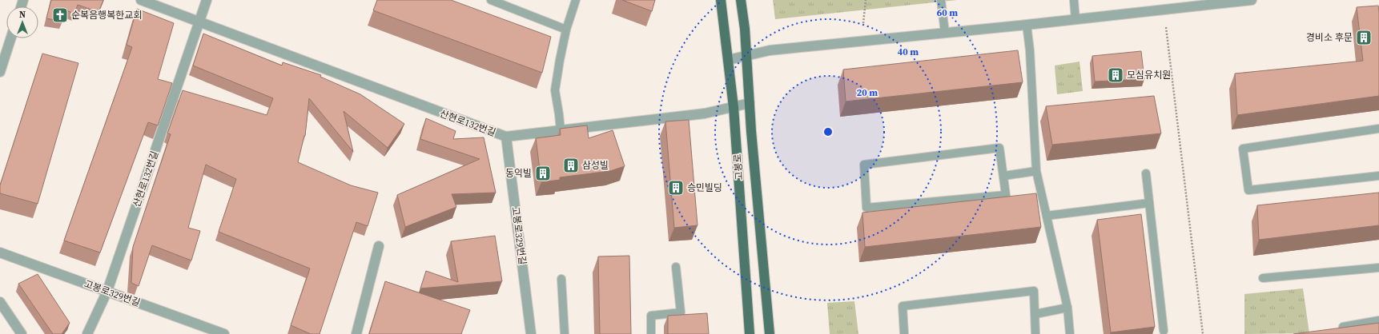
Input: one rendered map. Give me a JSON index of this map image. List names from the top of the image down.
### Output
{
  "streets": {
    "main road": ["고봉로"],
    "street": ["산현로132번길", "고봉로329번길"]
  },
  "crossings": [
    ["산현로132번길", "고봉로"],
    ["산현로132번길", "고봉로329번길"]
  ],
  "places": {
    "church": ["순복음행복한교회"],
    "building": [
      "경비소 후문",
      "모심유치원",
      "삼성빌",
      "동익빌",
      "승민빌딩"
    ]
  },
  "north": "top",
  "rings": ["60 m", "40 m", "20 m"]
}
